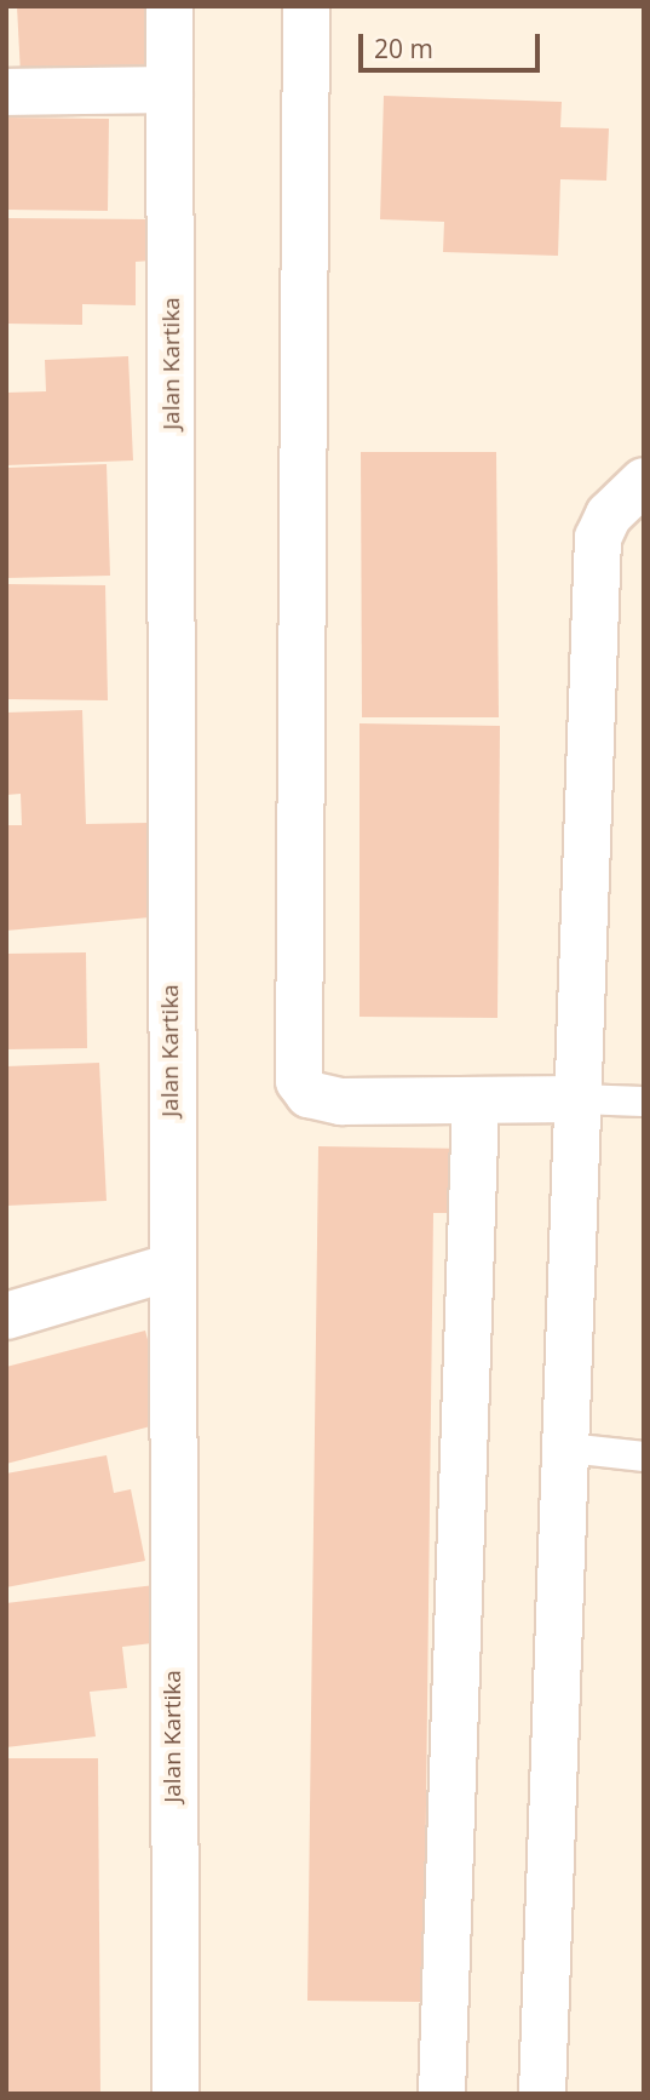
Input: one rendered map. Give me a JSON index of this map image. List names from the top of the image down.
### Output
{
  "streets": {
    "street": ["Jalan Kartika"]
  },
  "scale_bar": "20 m"
}
